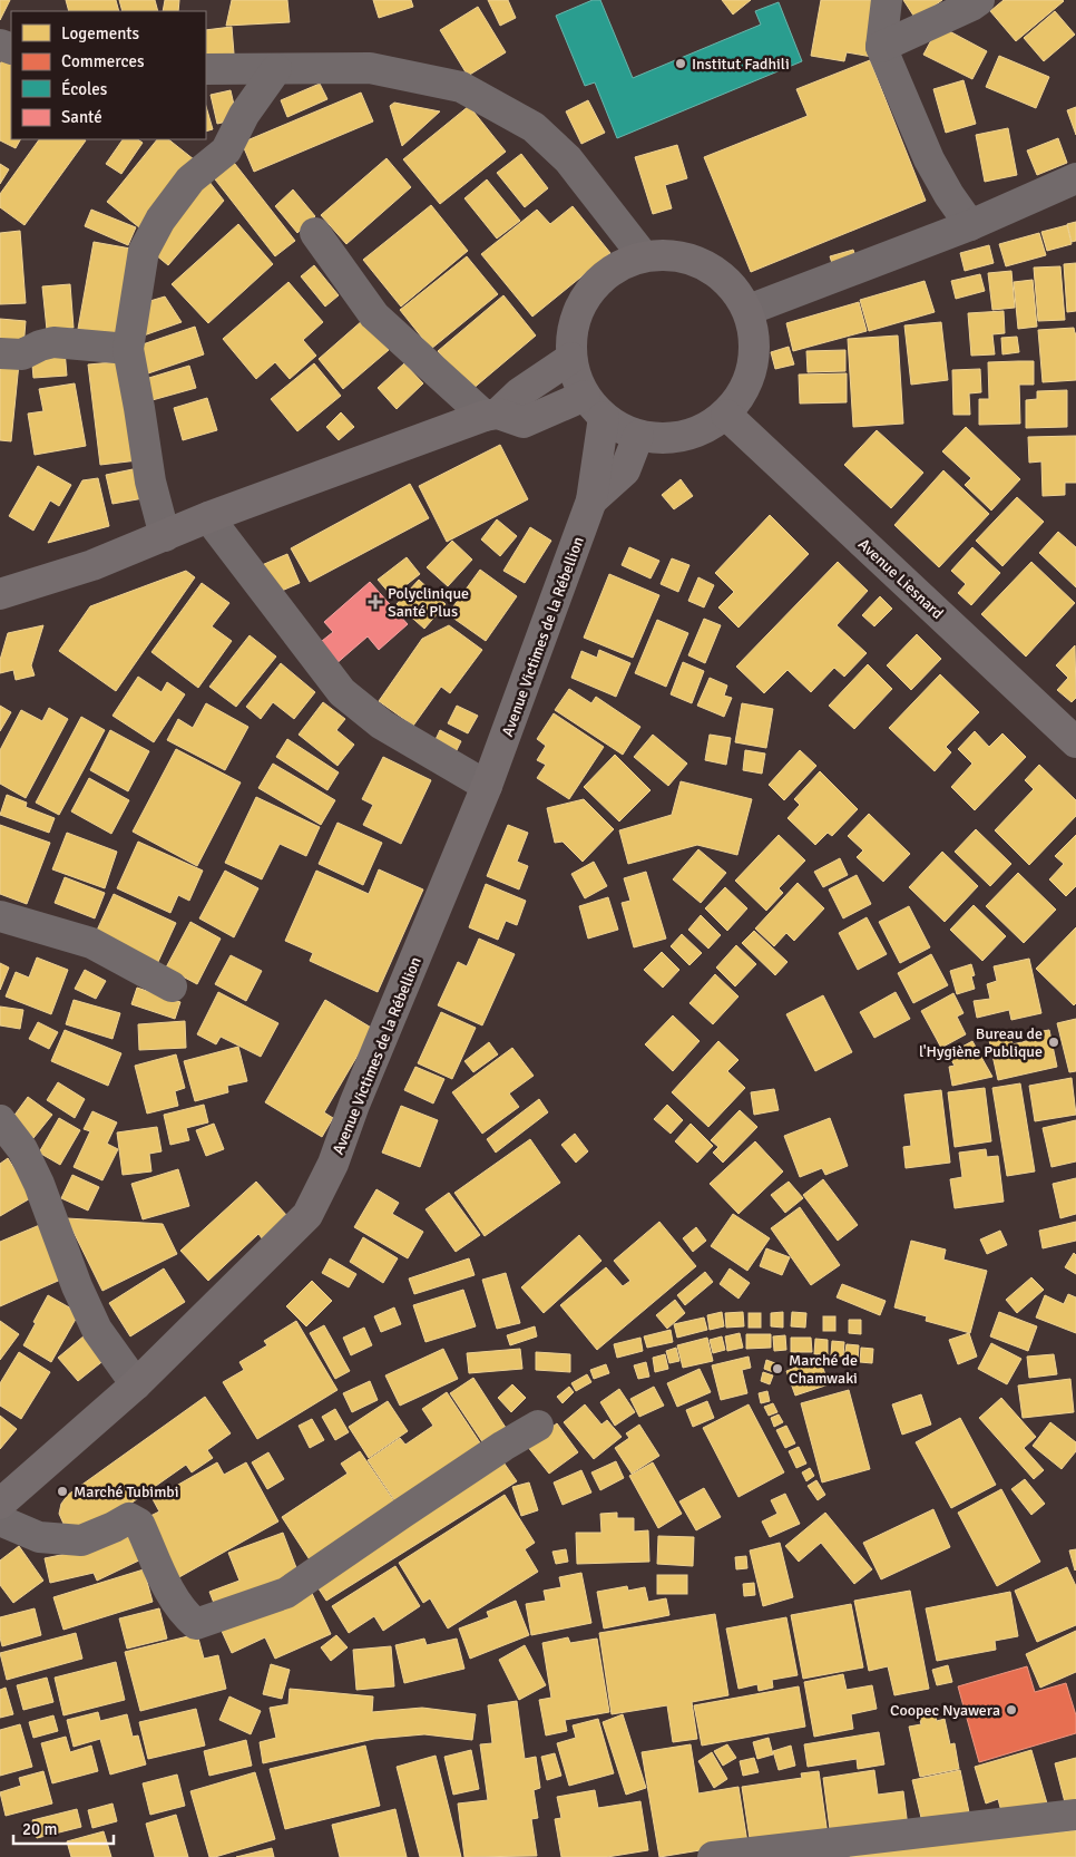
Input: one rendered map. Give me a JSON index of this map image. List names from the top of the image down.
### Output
{
  "streets": {
    "street": ["Avenue Liesnard", "Avenue Victimes de la Rébellion"]
  },
  "crossings": [
    ["Avenue Liesnard", "Avenue Victimes de la Rébellion"]
  ],
  "places": {
    "other": [
      "Institut Fadhili",
      "Bureau de l'Hygiène Publique",
      "Marché de Chamwaki",
      "Marché Tubimbi",
      "Coopec Nyawera"
    ],
    "health": ["Polyclinique Santé Plus"]
  },
  "legend": [
    "Logements",
    "Commerces",
    "Écoles",
    "Santé"
  ],
  "scale_bar": "20 m"
}
